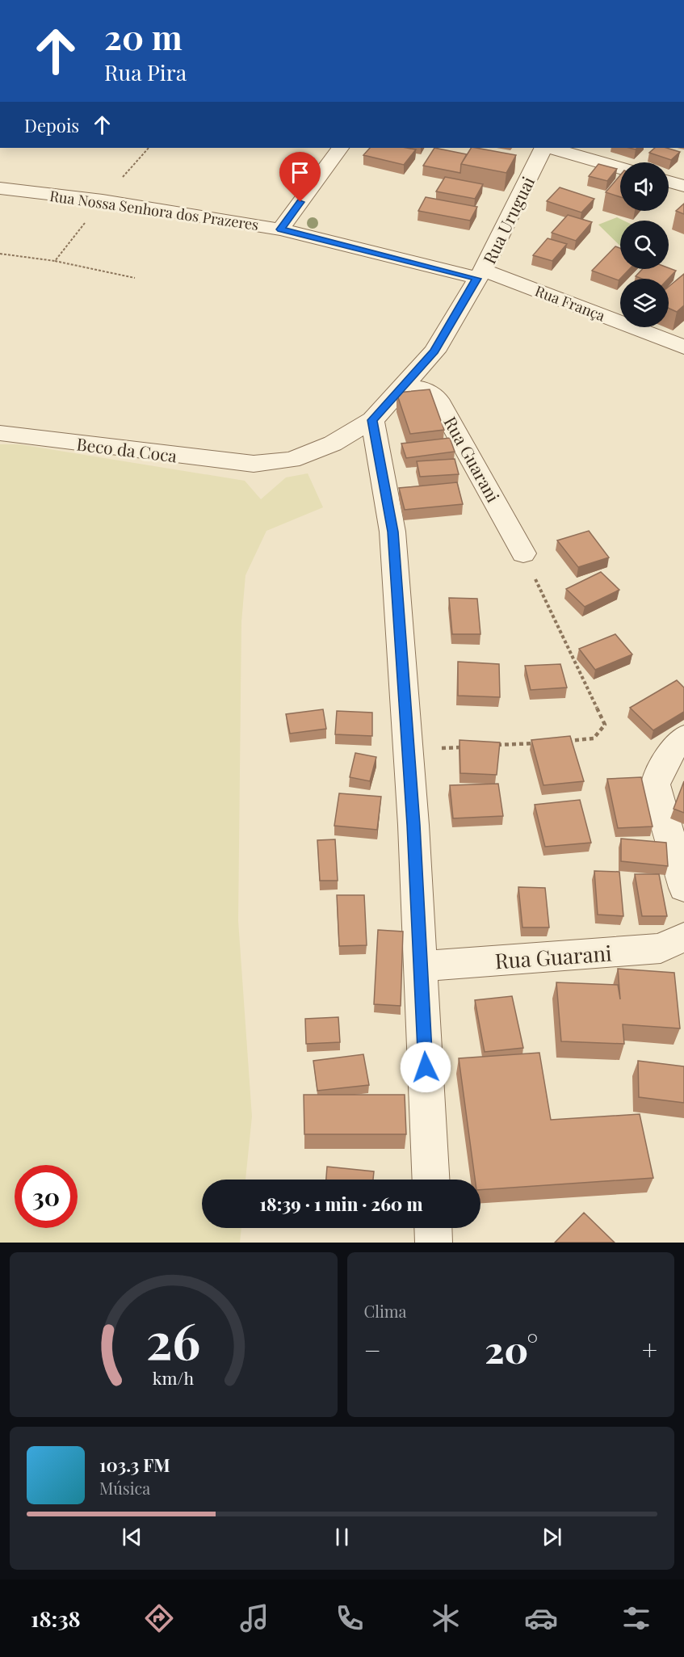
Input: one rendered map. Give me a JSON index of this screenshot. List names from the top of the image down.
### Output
{
  "streets": {
    "street": [
      "Rua Nossa Senhora dos Prazeres",
      "Rua Uruguai",
      "Rua França",
      "Beco da Coca",
      "Rua Guarani"
    ]
  },
  "crossings": [
    ["Rua Nossa Senhora dos Prazeres", "Rua Uruguai"],
    ["Rua Nossa Senhora dos Prazeres", "Rua França"],
    ["Rua Uruguai", "Rua França"],
    ["Rua Uruguai", "Beco da Coca"],
    ["Rua Uruguai", "Rua Guarani"]
  ],
  "page": {
    "turn": ["20 m", "Rua Pira"],
    "then": "Depois",
    "limit": "30",
    "trip": "18:39 · 1 min · 260 m",
    "tile": "Clima",
    "heat": ["−", "20°", "+"],
    "song": ["103.3 FM", "Música"],
    "tabs": "18:38",
    "gauge": ["26", "km/h"]
  }
}
